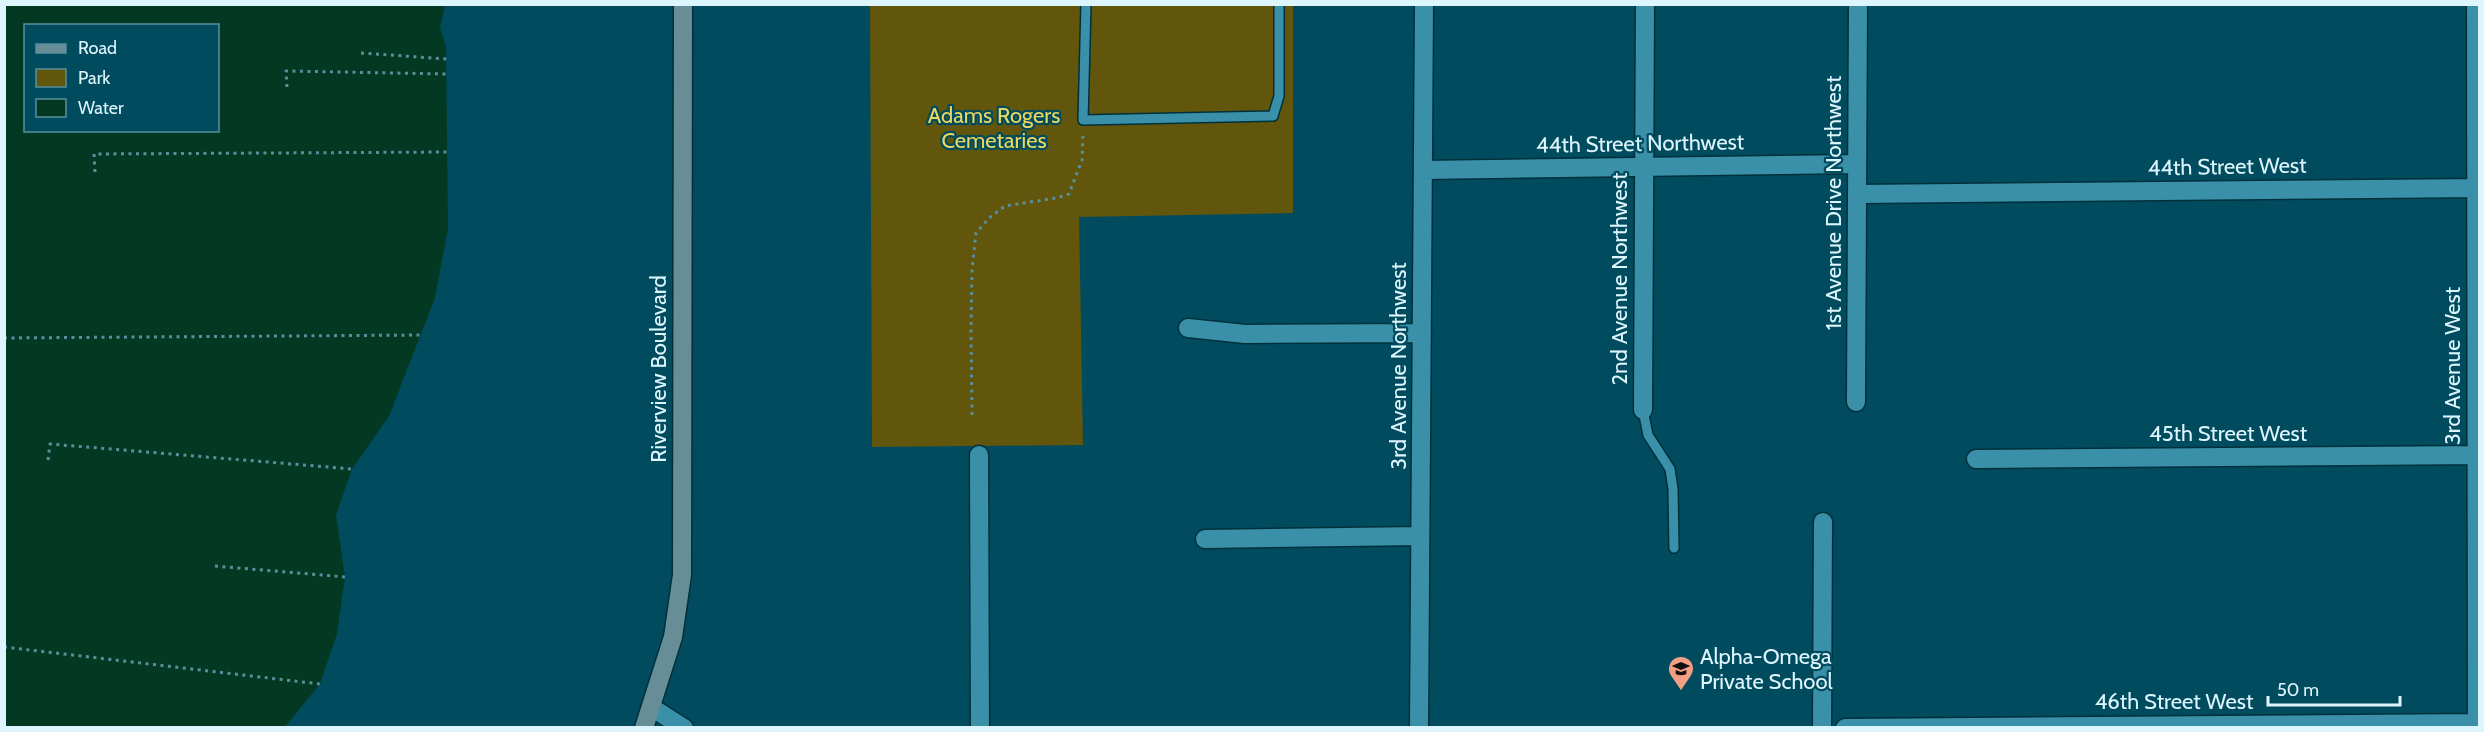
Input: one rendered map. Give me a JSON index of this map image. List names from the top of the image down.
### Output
{
  "streets": {
    "street": [
      "44th Street Northwest",
      "44th Street West",
      "1st Avenue Drive Northwest",
      "2nd Avenue Northwest",
      "3rd Avenue Northwest",
      "3rd Avenue West",
      "Riverview Boulevard",
      "45th Street West",
      "46th Street West"
    ]
  },
  "crossings": [
    ["44th Street Northwest", "1st Avenue Drive Northwest"],
    ["44th Street Northwest", "2nd Avenue Northwest"],
    ["44th Street Northwest", "3rd Avenue Northwest"],
    ["44th Street West", "1st Avenue Drive Northwest"],
    ["44th Street West", "3rd Avenue West"],
    ["3rd Avenue West", "45th Street West"],
    ["3rd Avenue West", "46th Street West"]
  ],
  "parks": ["Adams Rogers Cemetaries"],
  "places": {
    "school or university": ["Alpha-Omega Private School"]
  },
  "legend": ["Road", "Park", "Water"],
  "scale_bar": "50 m"
}
